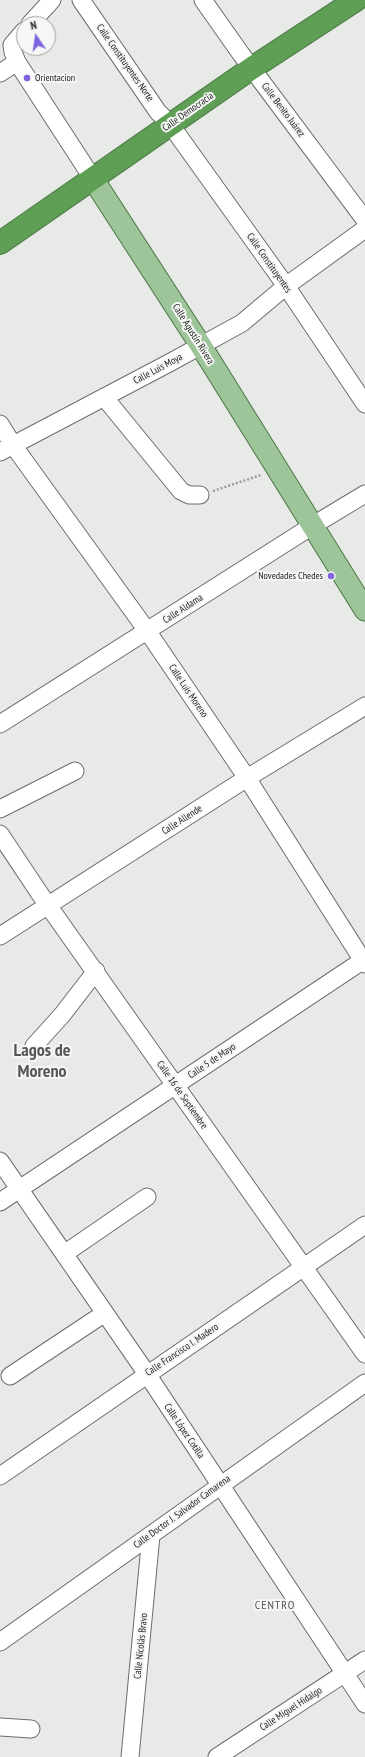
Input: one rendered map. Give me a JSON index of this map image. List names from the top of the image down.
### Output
{
  "streets": {
    "highway": ["Calle Democracia"],
    "main road": ["Calle Agustín Rivera"],
    "street": [
      "Calle Constituyentes Norte",
      "Calle Benito Juárez",
      "Calle Constituyentes",
      "Calle Luis Moya",
      "Calle Aldama",
      "Calle Luis Moreno",
      "Calle Allende",
      "Calle 5 de Mayo",
      "Calle 16 de Septiembre",
      "Calle Francisco I. Madero",
      "Calle López Cotilla",
      "Calle Doctor J. Salvador Camarena",
      "Calle Nicolás Bravo",
      "Calle Miguel Hidalgo"
    ]
  },
  "crossings": [
    ["Calle Constituyentes Norte", "Calle Democracia"],
    ["Calle Constituyentes Norte", "Calle Constituyentes"],
    ["Calle Benito Juárez", "Calle Democracia"],
    ["Calle Democracia", "Calle Constituyentes"],
    ["Calle Democracia", "Calle Agustín Rivera"],
    ["Calle Constituyentes", "Calle Luis Moya"],
    ["Calle Agustín Rivera", "Calle Luis Moya"],
    ["Calle Agustín Rivera", "Calle Aldama"],
    ["Calle Luis Moya", "Calle Luis Moreno"],
    ["Calle Aldama", "Calle Luis Moreno"],
    ["Calle Luis Moreno", "Calle Allende"],
    ["Calle Luis Moreno", "Calle 5 de Mayo"],
    ["Calle Allende", "Calle 16 de Septiembre"],
    ["Calle 5 de Mayo", "Calle 16 de Septiembre"],
    ["Calle 5 de Mayo", "Calle López Cotilla"],
    ["Calle 16 de Septiembre", "Calle Francisco I. Madero"],
    ["Calle Francisco I. Madero", "Calle López Cotilla"],
    ["Calle López Cotilla", "Calle Doctor J. Salvador Camarena"],
    ["Calle López Cotilla", "Calle Miguel Hidalgo"],
    ["Calle Doctor J. Salvador Camarena", "Calle Nicolás Bravo"]
  ],
  "districts": ["Lagos de Moreno", "CENTRO"],
  "places": ["Orientacion", "Novedades Chedes"],
  "north": "top"
}
